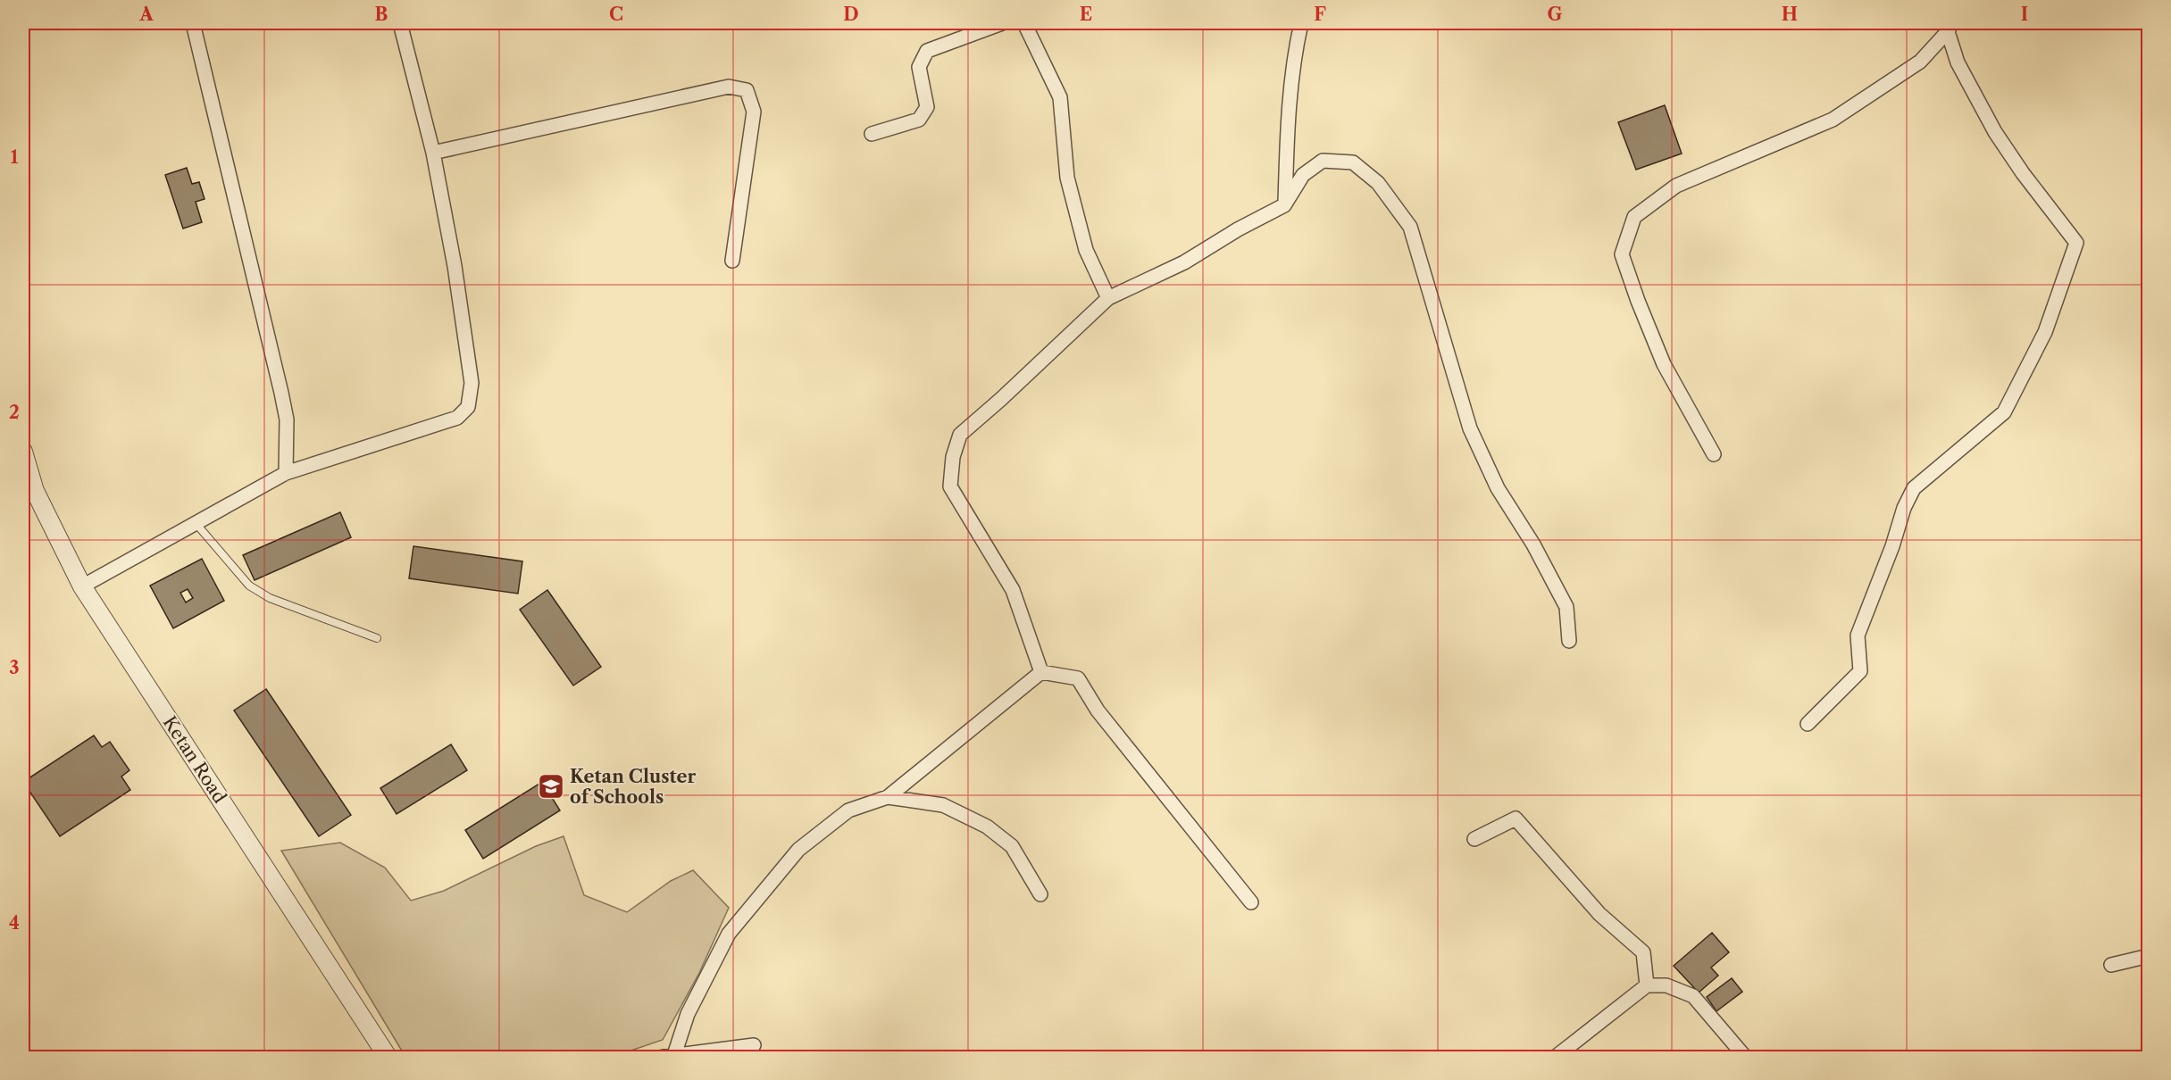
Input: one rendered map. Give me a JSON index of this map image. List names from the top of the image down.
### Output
{
  "streets": {
    "street": ["Ketan Road"]
  },
  "places": {
    "school or university": ["Ketan Cluster of Schools"]
  },
  "grid": {
    "columns": [
      "A",
      "B",
      "C",
      "D",
      "E",
      "F",
      "G",
      "H",
      "I"
    ],
    "rows": [
      "1",
      "2",
      "3",
      "4"
    ]
  }
}
